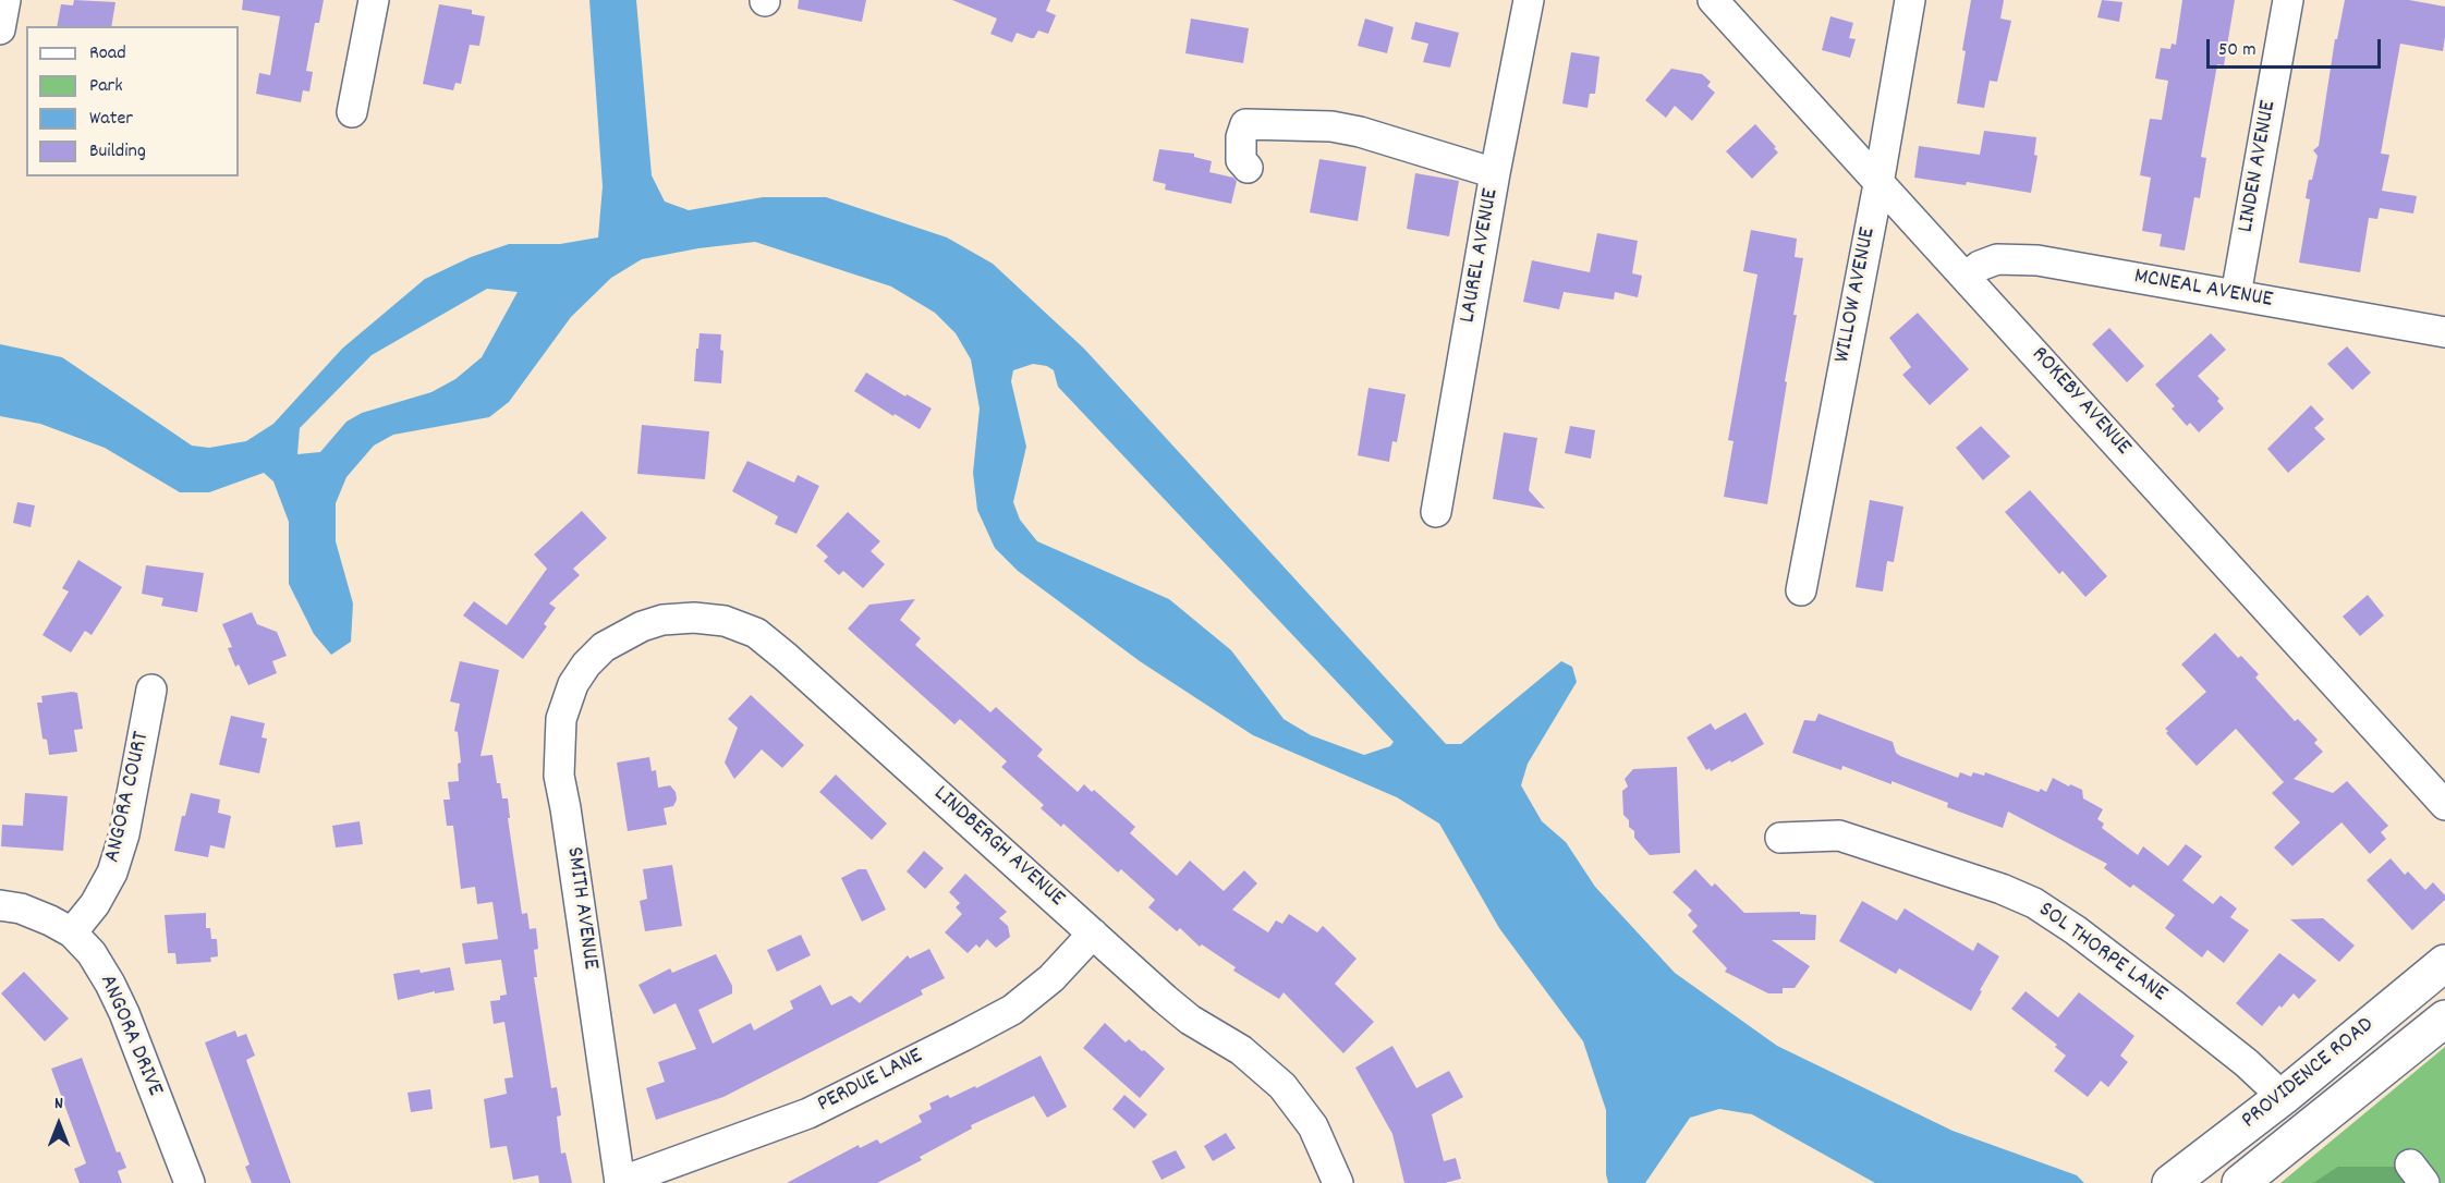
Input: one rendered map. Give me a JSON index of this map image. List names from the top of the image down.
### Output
{
  "streets": {
    "main road": ["PROVIDENCE ROAD"],
    "street": [
      "LINDEN AVENUE",
      "LAUREL AVENUE",
      "MCNEAL AVENUE",
      "WILLOW AVENUE",
      "ROKEBY AVENUE",
      "ANGORA COURT",
      "LINDBERGH AVENUE",
      "SMITH AVENUE",
      "SOL THORPE LANE",
      "ANGORA DRIVE",
      "PERDUE LANE"
    ]
  },
  "crossings": [
    ["LINDEN AVENUE", "MCNEAL AVENUE"],
    ["MCNEAL AVENUE", "ROKEBY AVENUE"],
    ["WILLOW AVENUE", "ROKEBY AVENUE"],
    ["ANGORA COURT", "ANGORA DRIVE"],
    ["LINDBERGH AVENUE", "SMITH AVENUE"],
    ["LINDBERGH AVENUE", "PERDUE LANE"],
    ["SMITH AVENUE", "PERDUE LANE"],
    ["SOL THORPE LANE", "PROVIDENCE ROAD"]
  ],
  "legend": [
    "Road",
    "Park",
    "Water",
    "Building"
  ],
  "scale_bar": "50 m",
  "north": "top"
}
